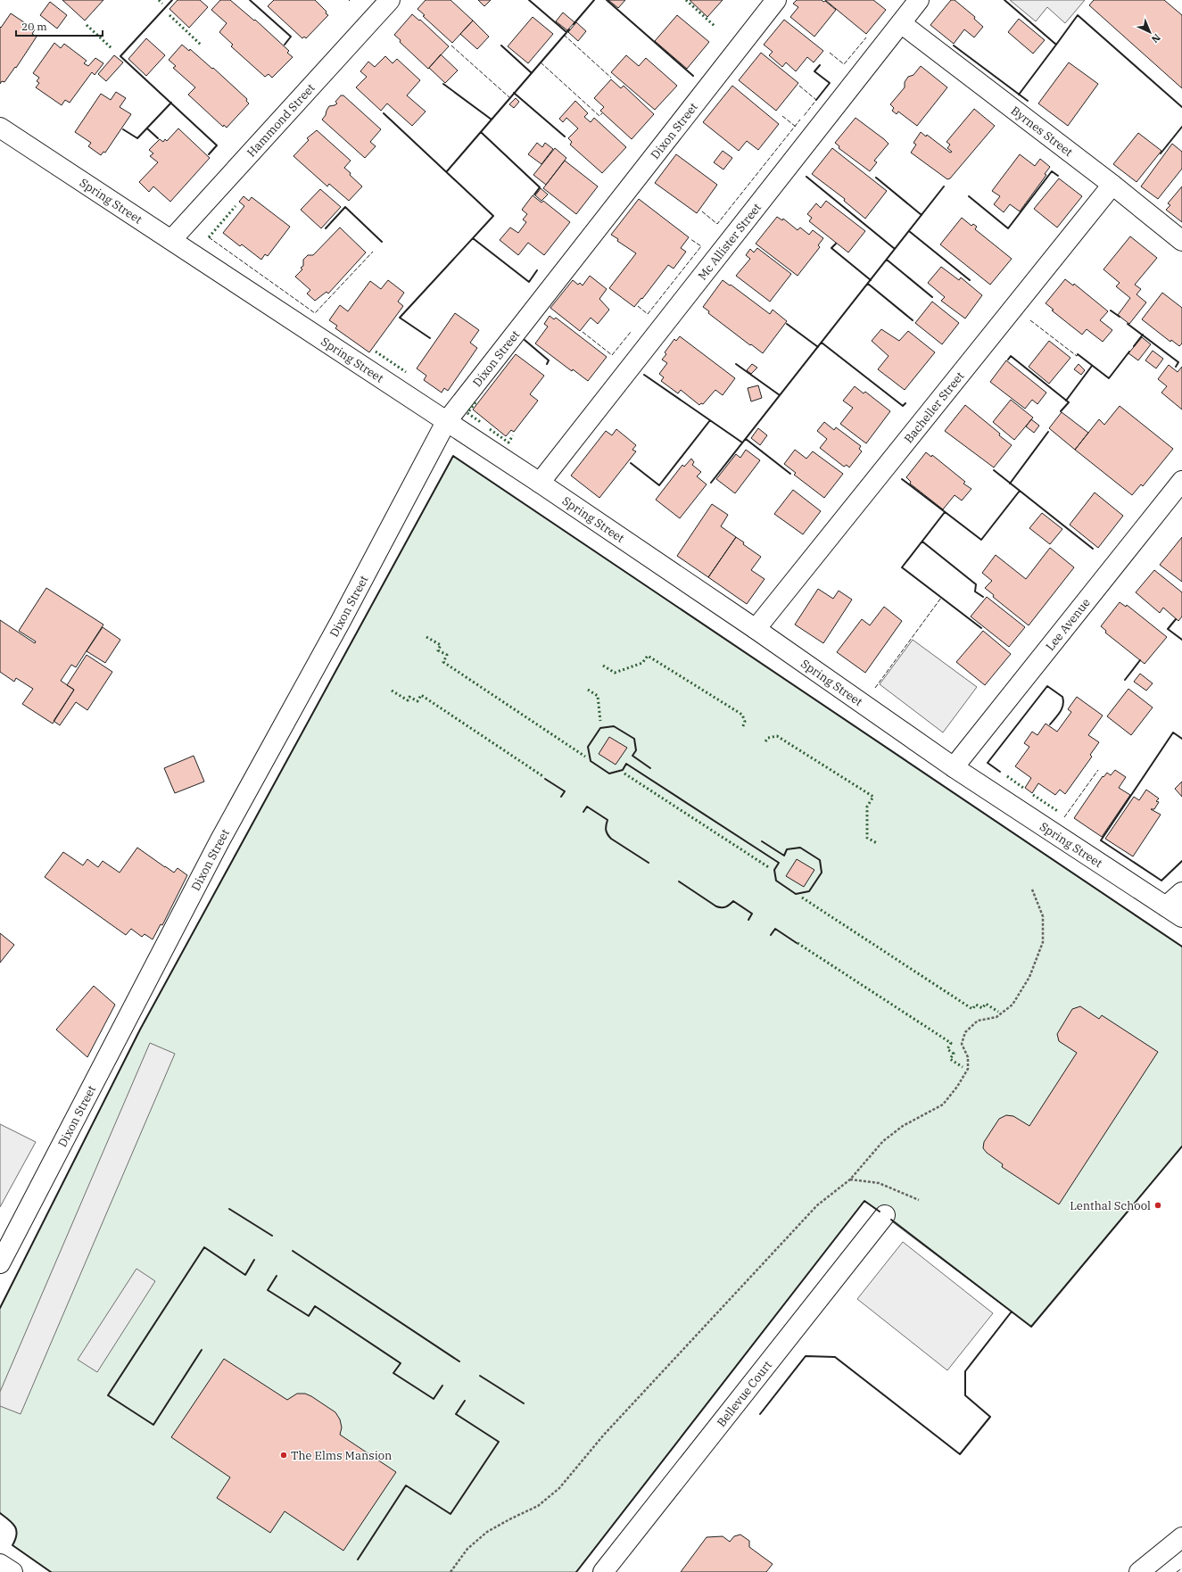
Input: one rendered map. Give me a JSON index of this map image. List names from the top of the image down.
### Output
{
  "streets": {
    "street": [
      "Hammond Street",
      "Dixon Street",
      "Byrnes Street",
      "Spring Street",
      "Mc Allister Street",
      "Bacheller Street",
      "Lee Avenue",
      "Bellevue Court"
    ]
  },
  "crossings": [
    ["Hammond Street", "Spring Street"],
    ["Dixon Street", "Spring Street"],
    ["Byrnes Street", "Mc Allister Street"],
    ["Byrnes Street", "Bacheller Street"],
    ["Spring Street", "Mc Allister Street"],
    ["Spring Street", "Bacheller Street"],
    ["Spring Street", "Lee Avenue"]
  ],
  "places": ["Lenthal School", "The Elms Mansion"],
  "scale_bar": "20 m",
  "north": "bottom right"
}
